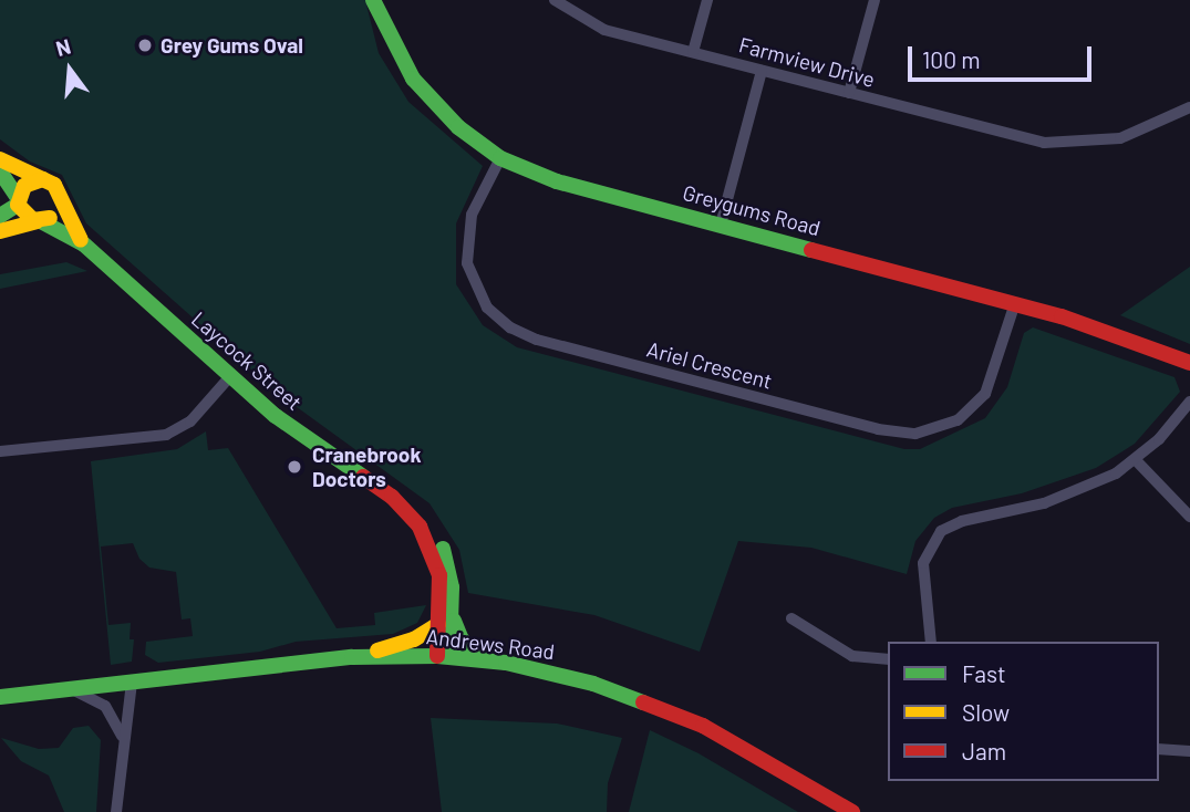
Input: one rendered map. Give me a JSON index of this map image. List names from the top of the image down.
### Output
{
  "streets": {
    "street": [
      "Farmview Drive",
      "Greygums Road",
      "Laycock Street",
      "Ariel Crescent",
      "Andrews Road"
    ]
  },
  "crossings": [
    ["Greygums Road", "Ariel Crescent"],
    ["Laycock Street", "Andrews Road"]
  ],
  "places": ["Grey Gums Oval", "Cranebrook Doctors"],
  "legend": ["Fast", "Slow", "Jam"],
  "scale_bar": "100 m",
  "north": "top"
}
